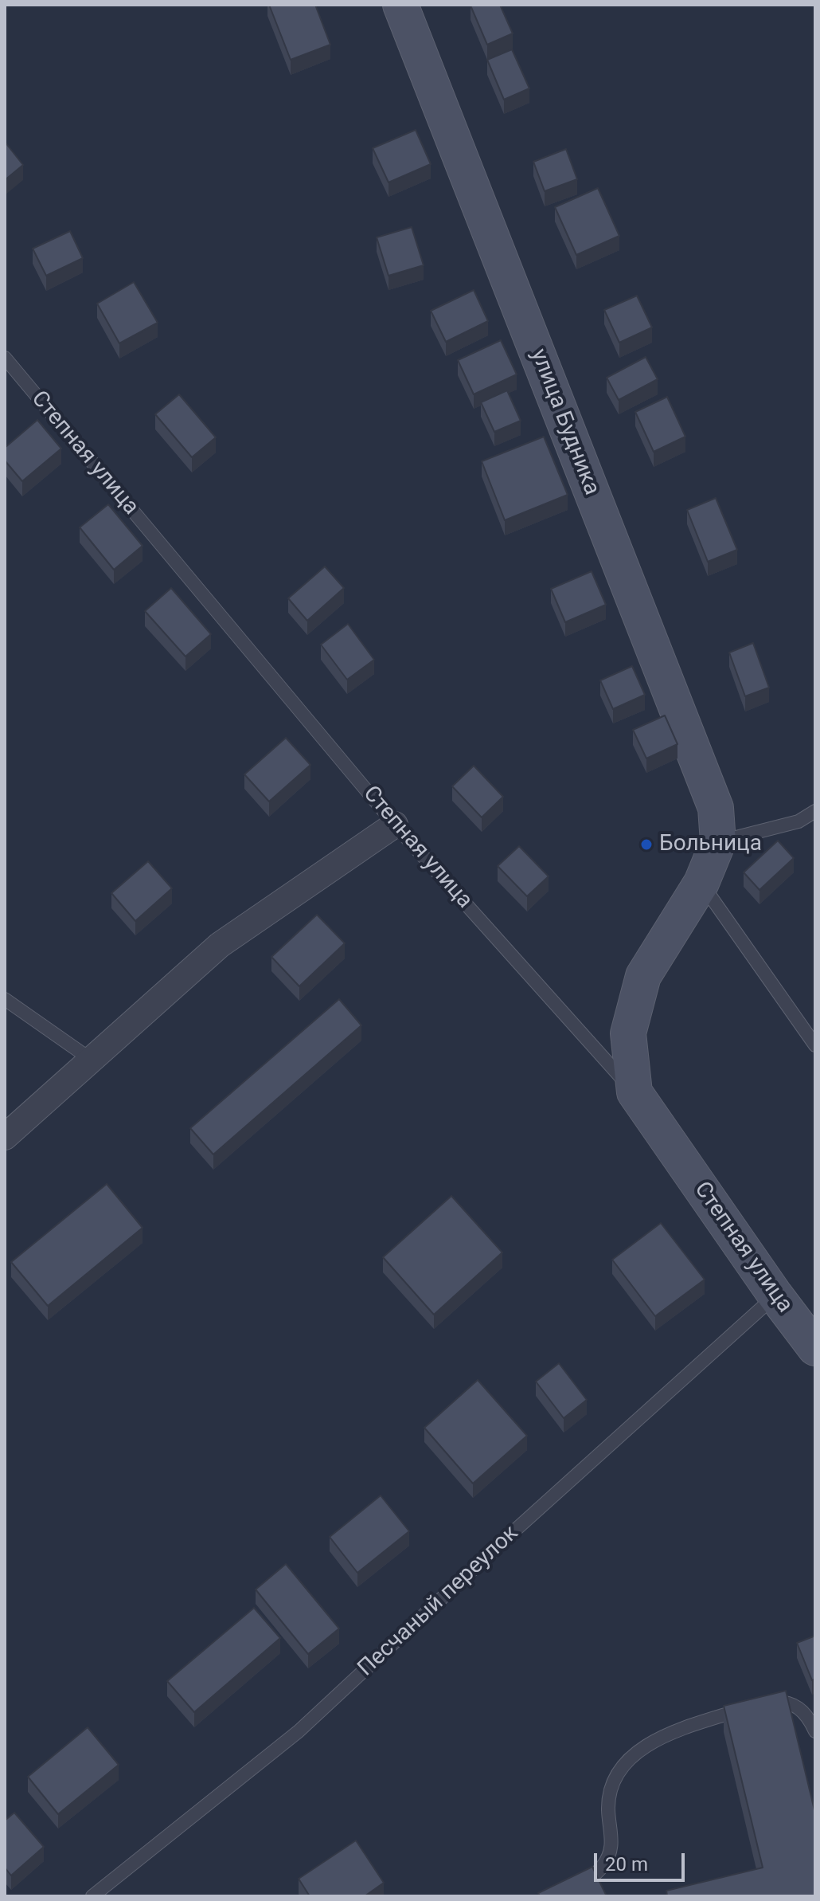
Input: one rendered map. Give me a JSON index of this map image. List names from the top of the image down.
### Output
{
  "streets": {
    "street": ["улица Будника", "Степная улица"],
    "lane": ["Песчаный переулок"]
  },
  "crossings": [
    ["Степная улица", "Песчаный переулок"]
  ],
  "places": ["Больница"],
  "scale_bar": "20 m"
}
